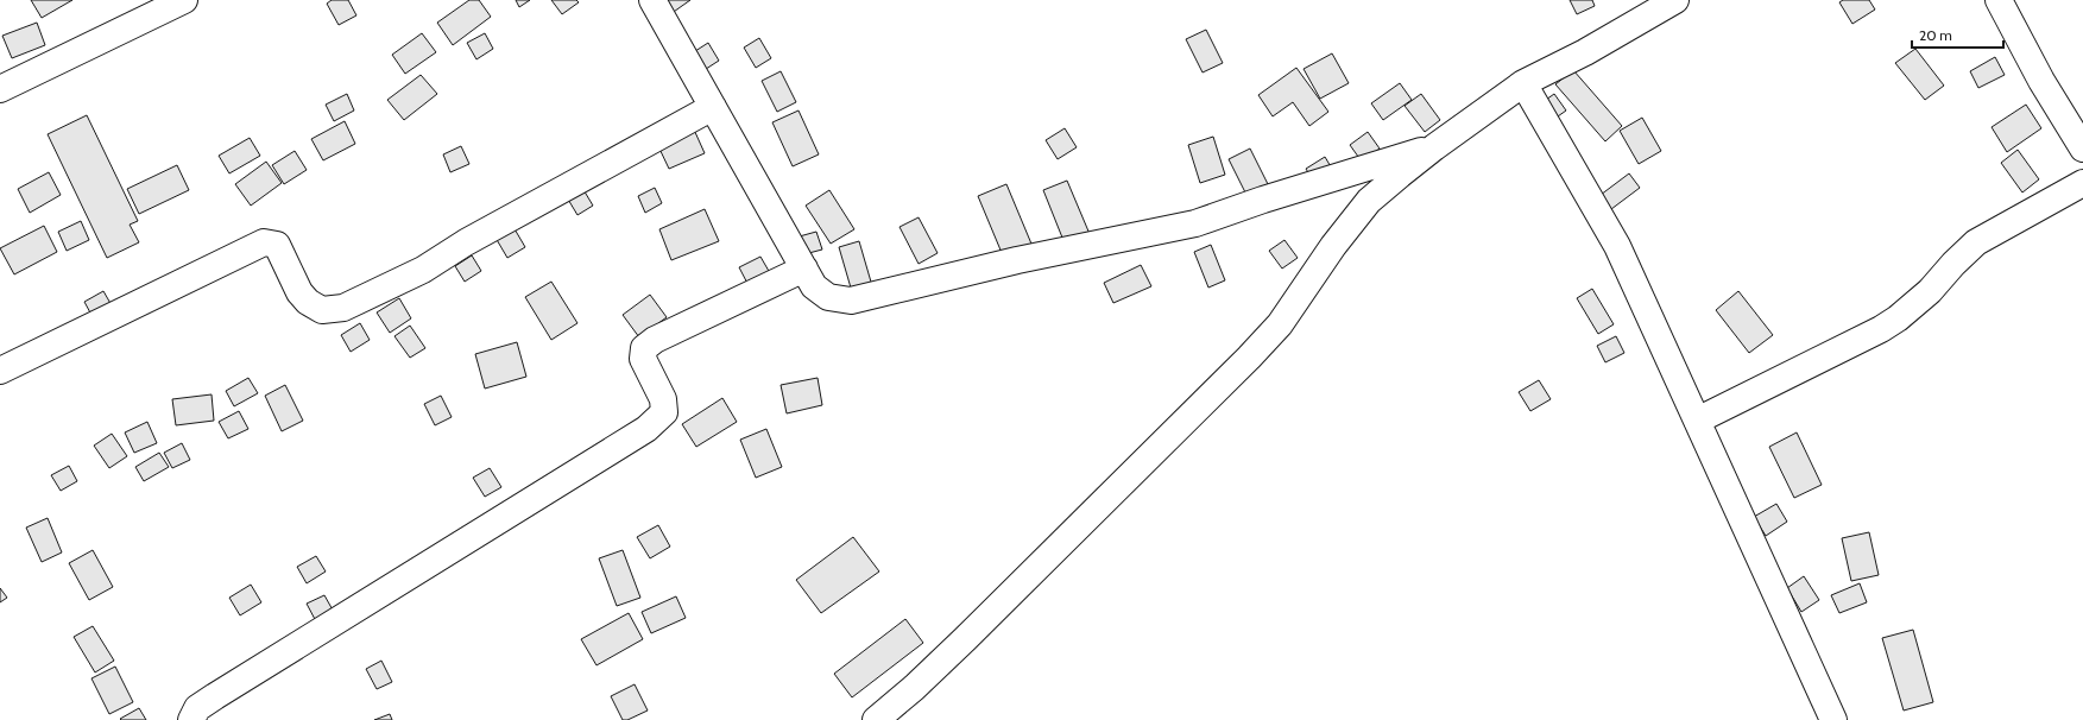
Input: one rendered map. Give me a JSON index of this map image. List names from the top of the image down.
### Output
{
  "scale_bar": "20 m"
}
